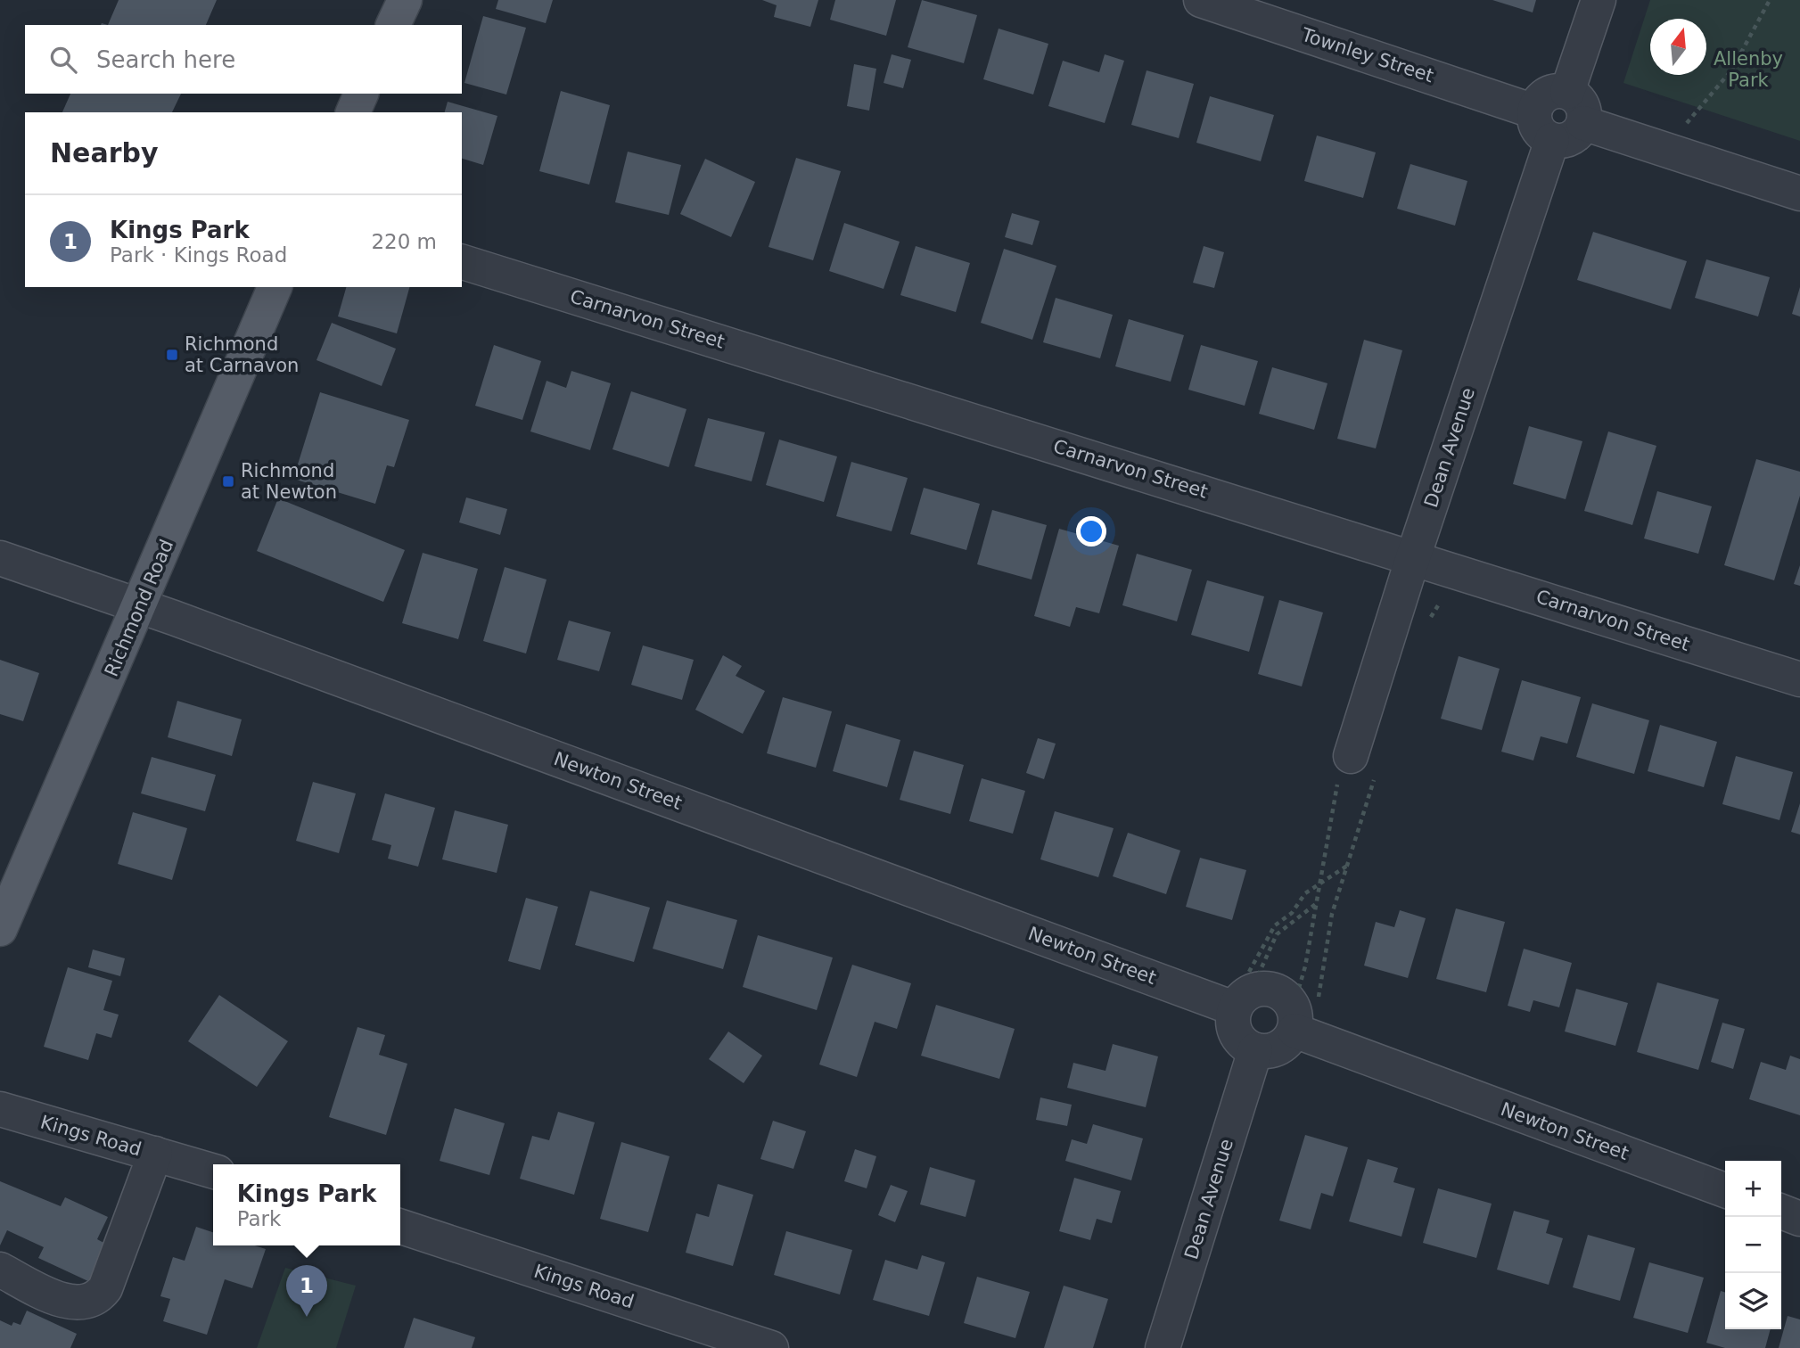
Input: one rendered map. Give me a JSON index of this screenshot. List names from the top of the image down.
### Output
{
  "streets": {
    "main road": ["Richmond Road"],
    "street": [
      "Townley Street",
      "Carnarvon Street",
      "Dean Avenue",
      "Newton Street",
      "Kings Road"
    ]
  },
  "crossings": [
    ["Townley Street", "Dean Avenue"],
    ["Carnarvon Street", "Dean Avenue"],
    ["Dean Avenue", "Newton Street"],
    ["Richmond Road", "Newton Street"]
  ],
  "parks": ["Allenby Park"],
  "places": {
    "transit": ["Richmond at Carnavon", "Richmond at Newton"]
  },
  "north": "top",
  "page": {
    "search": "Search here",
    "heading": "Nearby",
    "list": [
      {
        "mark": "1",
        "name": "Kings Park",
        "note": "Park · Kings Road",
        "value": "220 m"
      }
    ],
    "map_buttons": ["+", "−"],
    "popup": ["Kings Park", "Park"],
    "pins": "1"
  }
}
